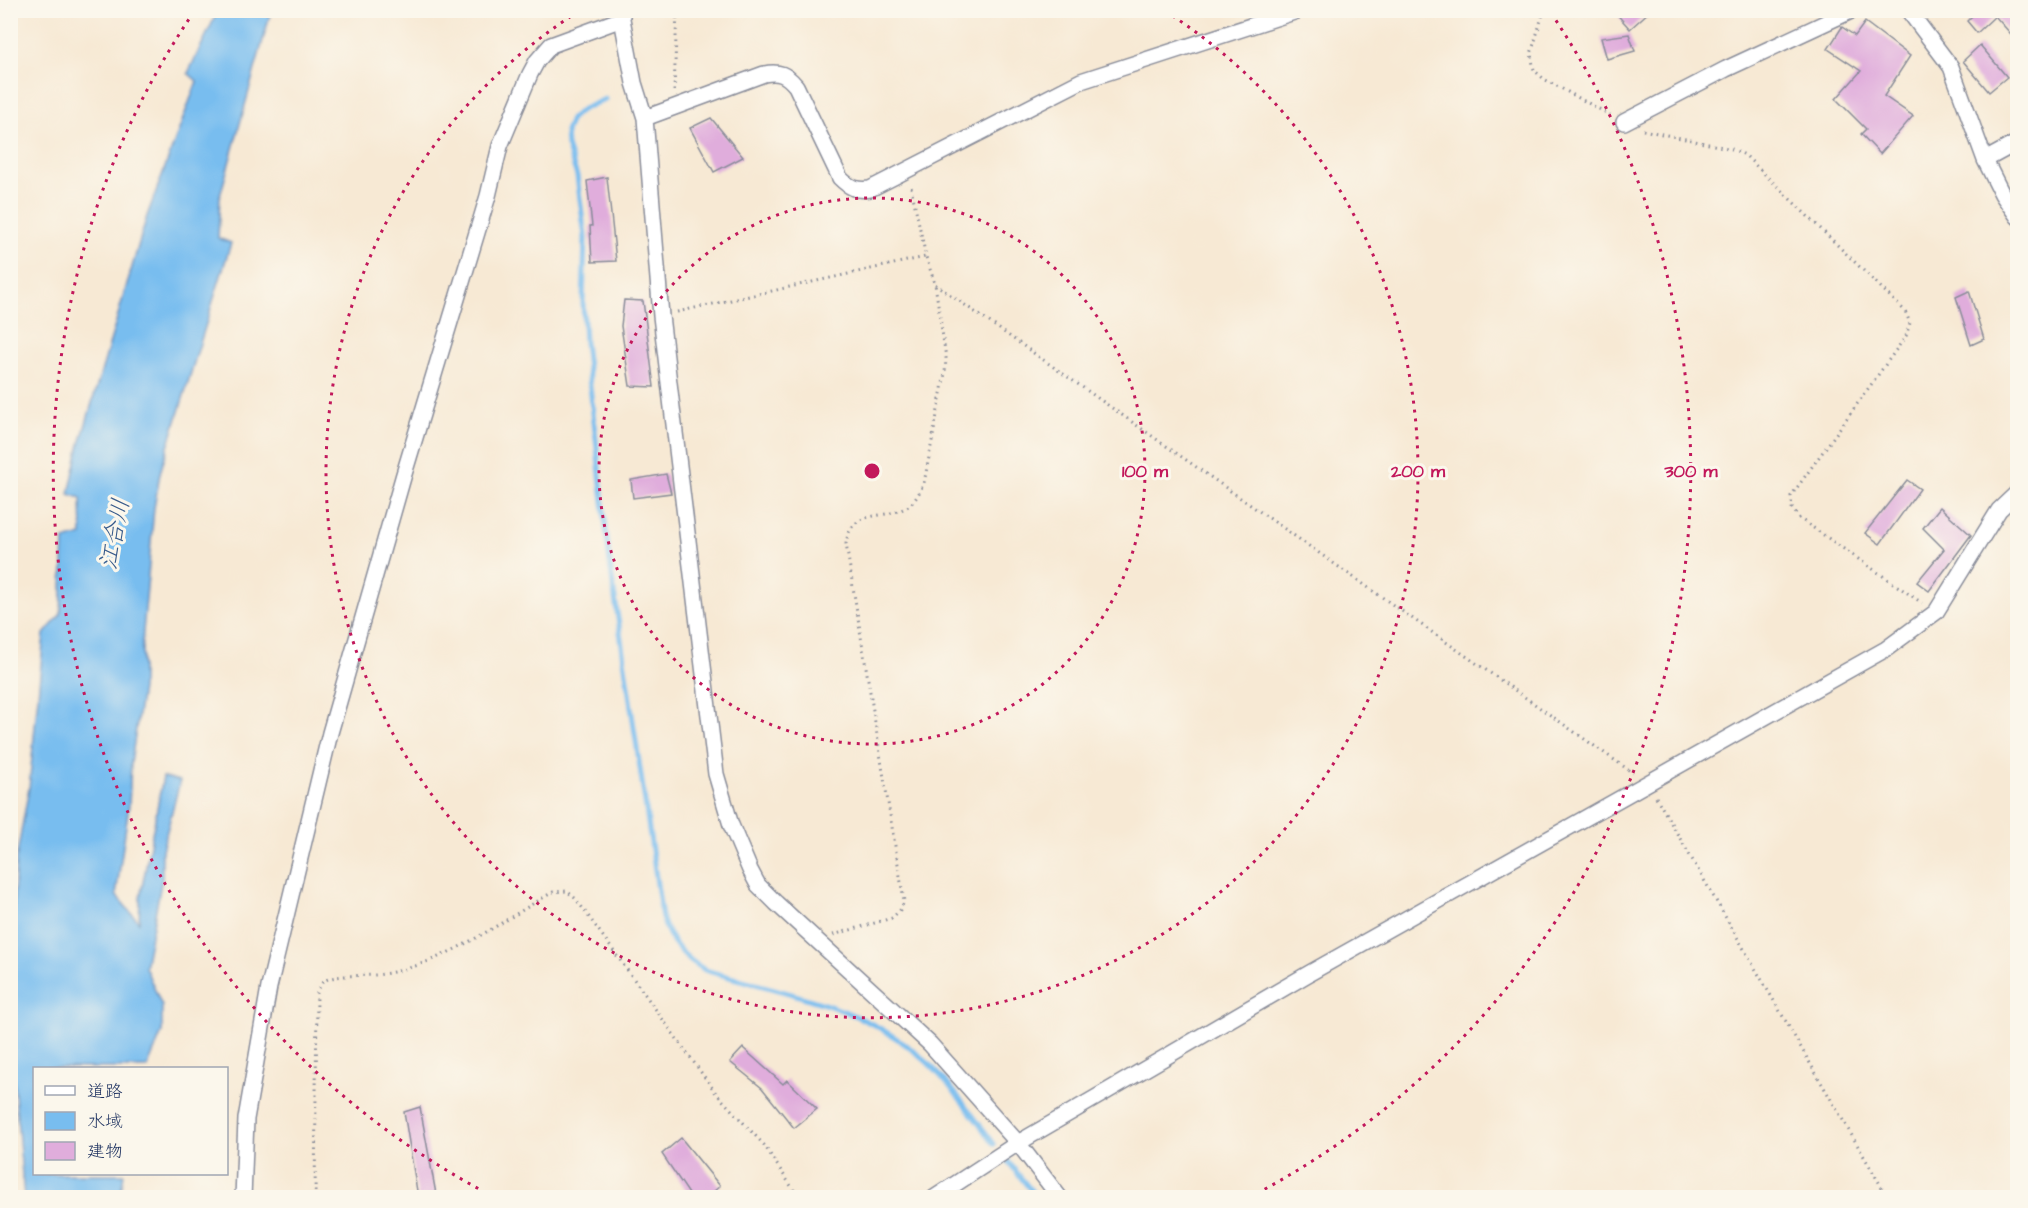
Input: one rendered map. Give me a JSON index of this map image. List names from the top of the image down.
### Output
{
  "water": ["江合川"],
  "legend": ["道路", "水域", "建物"],
  "rings": ["100 m", "200 m", "300 m"]
}
